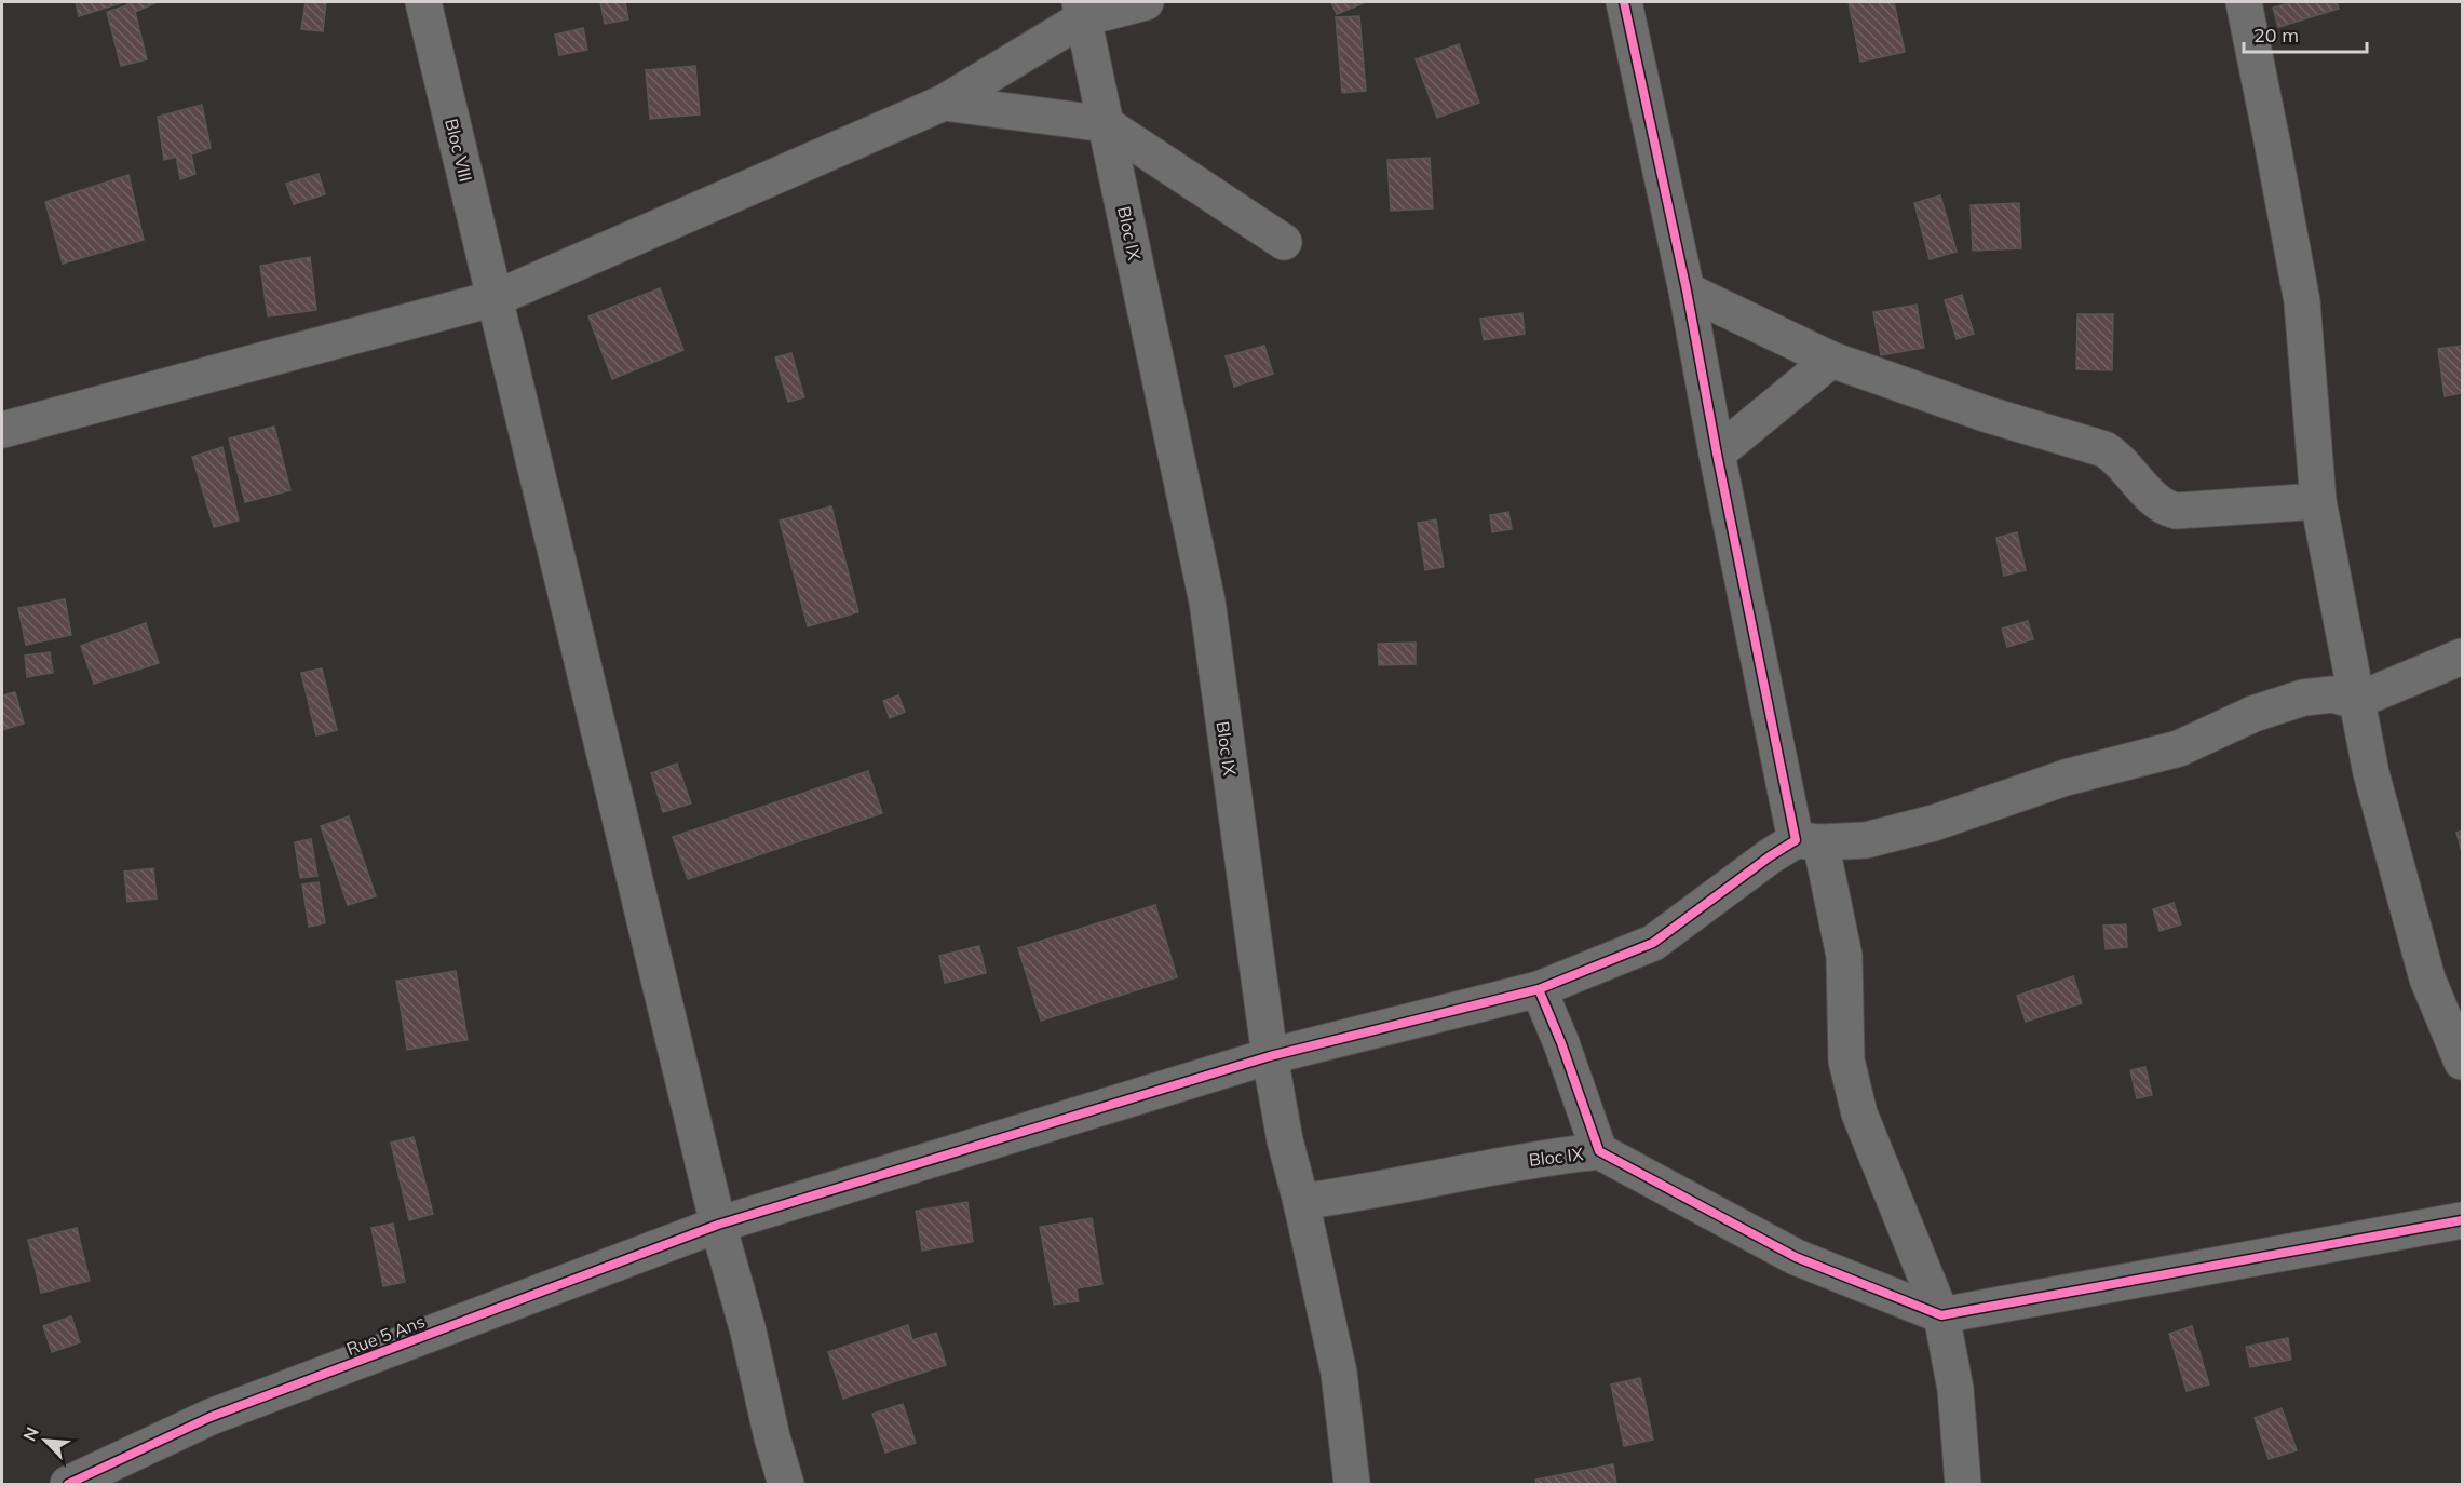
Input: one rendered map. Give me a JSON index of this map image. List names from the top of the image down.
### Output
{
  "streets": {
    "street": ["Bloc VIII", "Bloc IX", "Rue 5 Ans"]
  },
  "crossings": [
    ["Bloc VIII", "Rue 5 Ans"],
    ["Bloc IX", "Rue 5 Ans"]
  ],
  "scale_bar": "20 m",
  "north": "top left"
}
